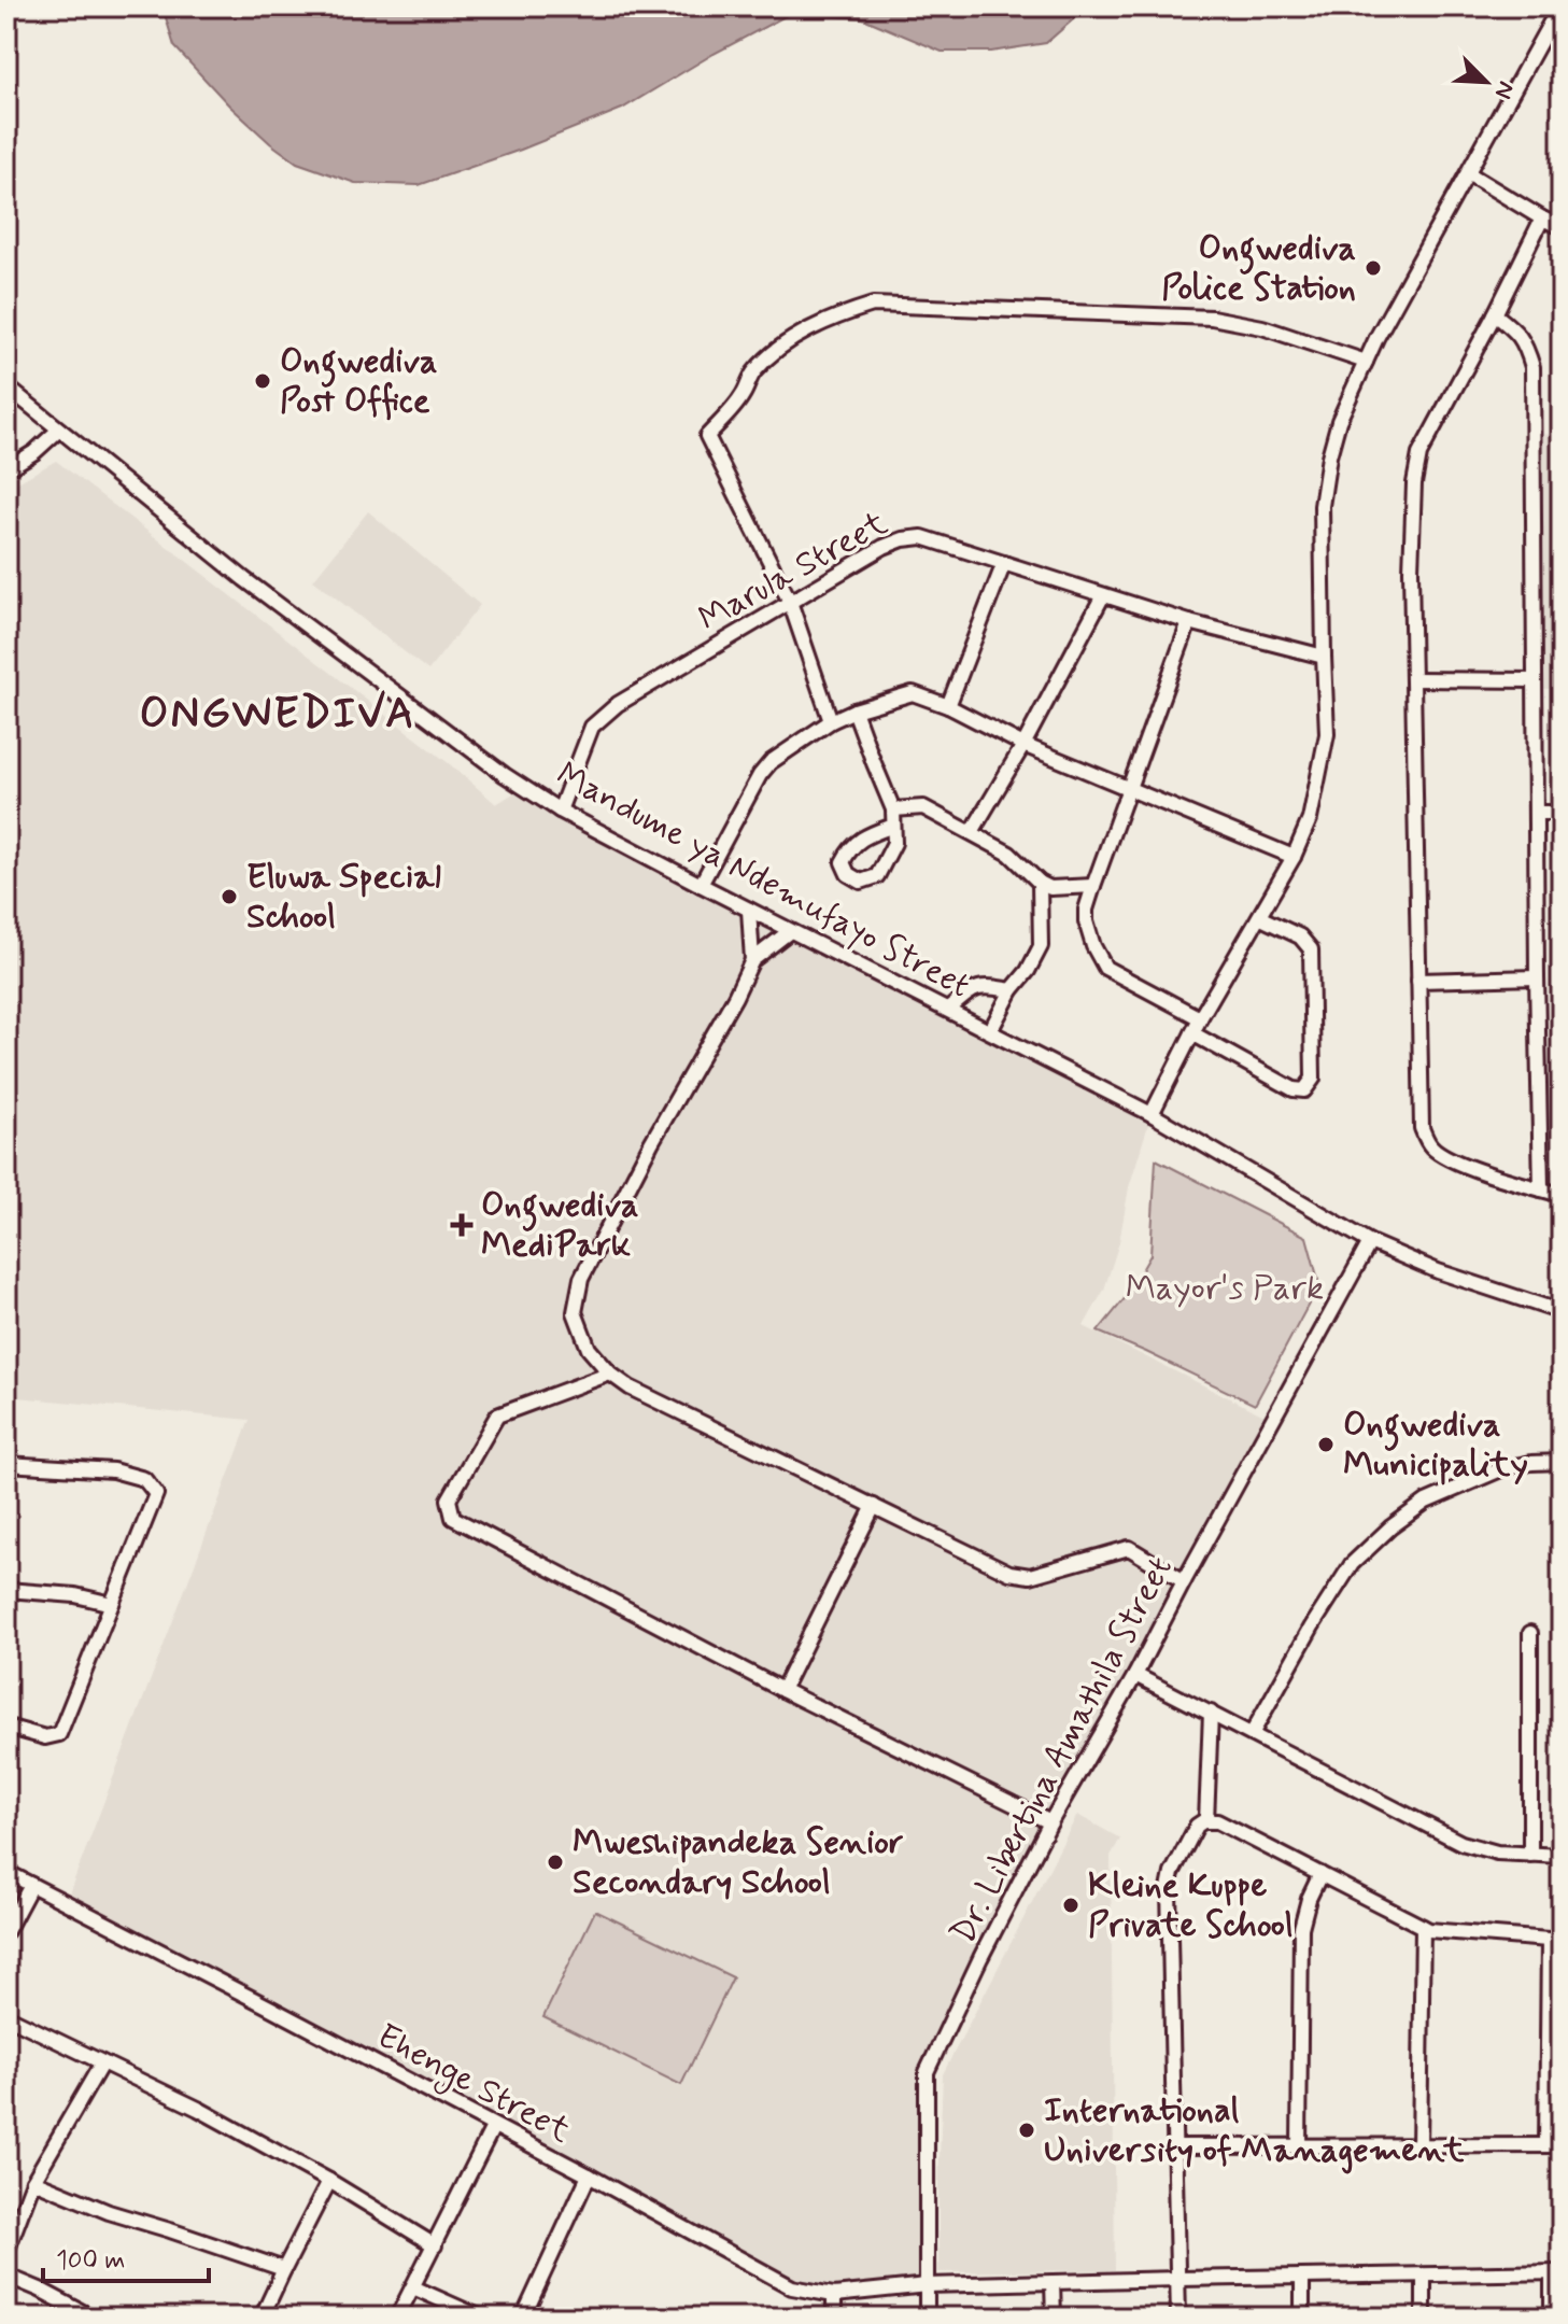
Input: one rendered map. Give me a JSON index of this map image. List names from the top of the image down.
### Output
{
  "streets": {
    "street": [
      "Marula Street",
      "Mandume ya Ndemufayo Street",
      "Dr. Libertina Amathila Street",
      "Ehenge Street"
    ]
  },
  "crossings": [
    ["Marula Street", "Mandume ya Ndemufayo Street"],
    ["Mandume ya Ndemufayo Street", "Dr. Libertina Amathila Street"],
    ["Dr. Libertina Amathila Street", "Ehenge Street"]
  ],
  "districts": ["ONGWEDIVA"],
  "parks": ["Mayor's Park"],
  "places": {
    "other": [
      "Ongwediva Police Station",
      "Ongwediva Post Office",
      "Eluwa Special School",
      "Ongwediva Municipality",
      "Mweshipandeka Senior Secondary School",
      "Kleine Kuppe Private School",
      "International University of Management"
    ],
    "health": ["Ongwediva MediPark"]
  },
  "scale_bar": "100 m",
  "north": "bottom right"
}
